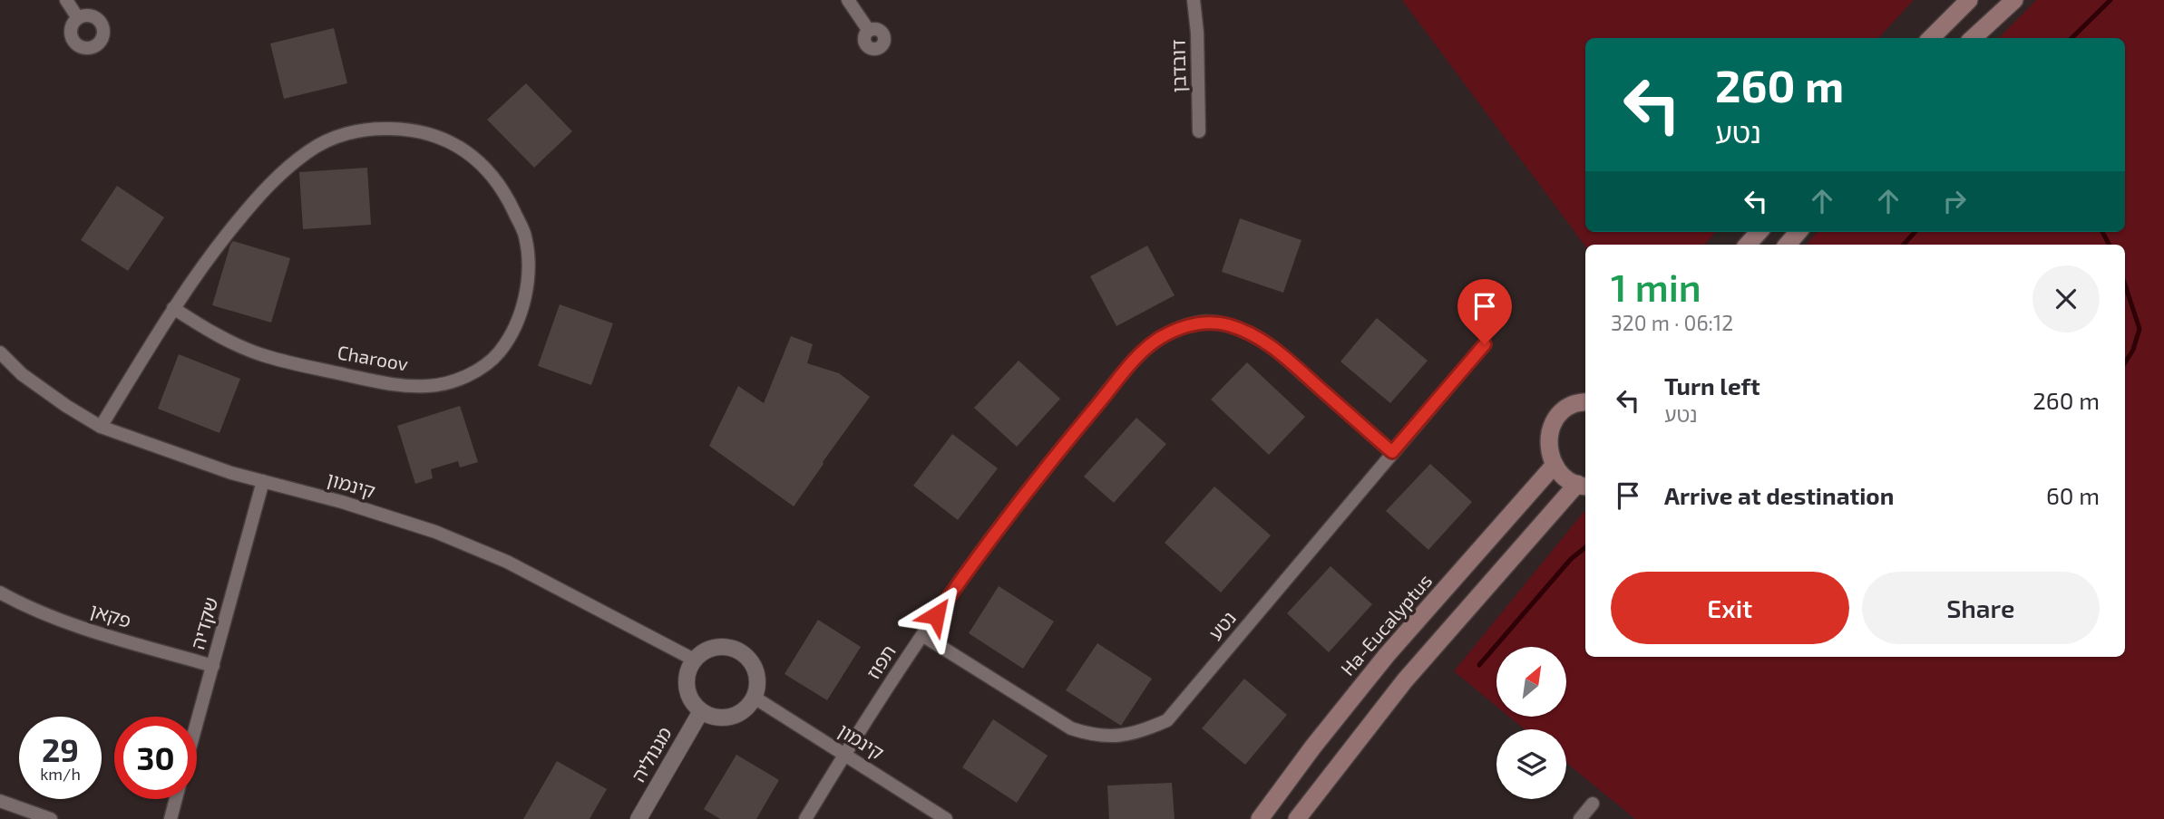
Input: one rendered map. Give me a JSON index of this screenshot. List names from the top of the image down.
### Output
{
  "streets": {
    "main road": ["Ha-Eucalyptus"],
    "street": [
      "דובדבן",
      "Charoov",
      "קינמון",
      "פקאן",
      "שקדיה",
      "נטע",
      "תפוז",
      "מגנוליה"
    ]
  },
  "crossings": [
    ["Charoov", "קינמון"],
    ["קינמון", "שקדיה"],
    ["קינמון", "תפוז"],
    ["קינמון", "מגנוליה"],
    ["פקאן", "שקדיה"],
    ["נטע", "תפוז"]
  ],
  "north": "top right",
  "page": {
    "turn": ["260 m", "נטע"],
    "heading": ["1 min", "320 m · 06:12"],
    "list": [
      {
        "name": "Turn left",
        "note": "נטע",
        "value": "260 m"
      },
      {
        "name": "Arrive at destination",
        "value": "60 m"
      }
    ],
    "buttons": ["Exit", "Share"],
    "speed": "29 km/h",
    "limit": "30"
  }
}
